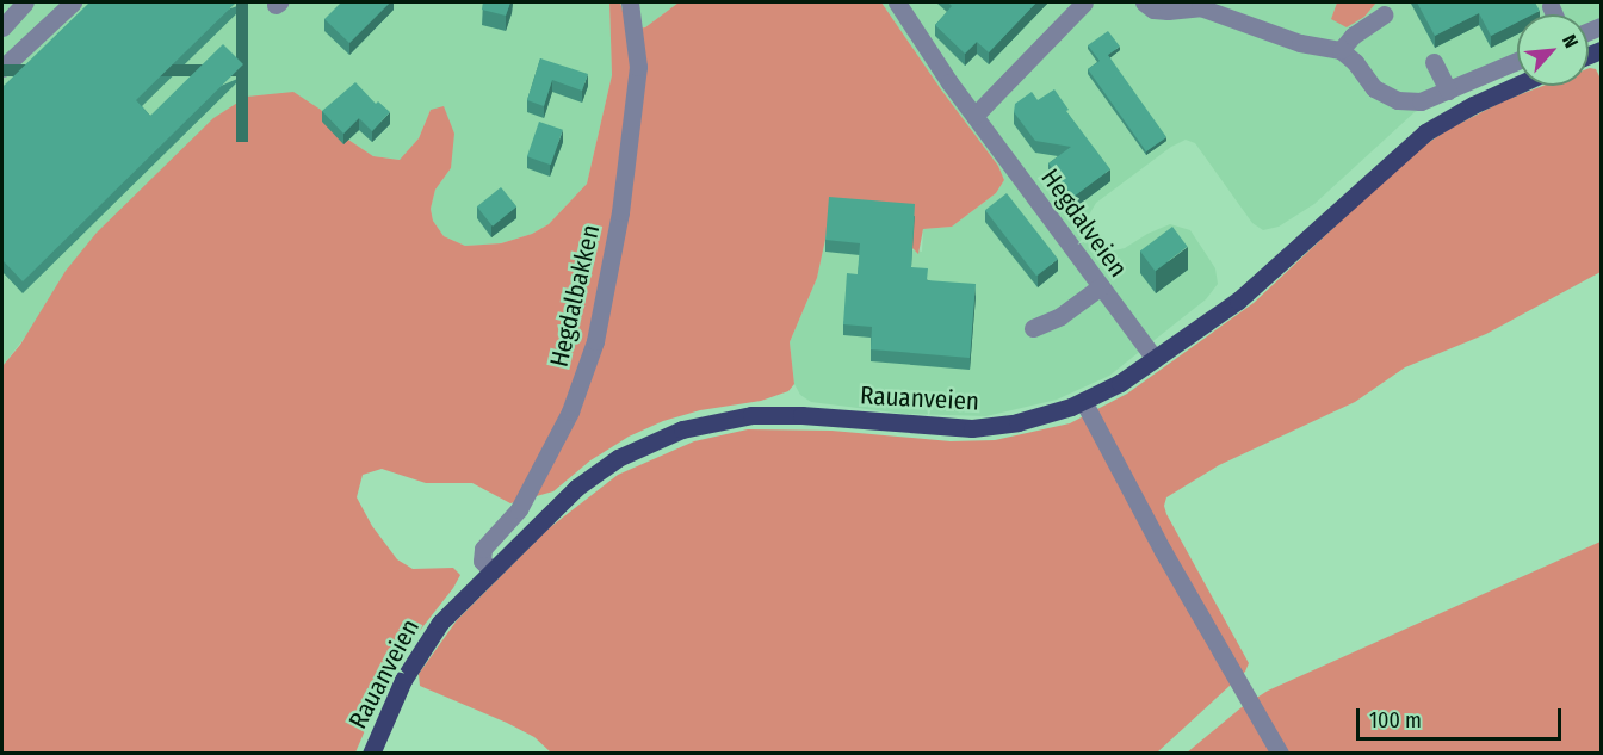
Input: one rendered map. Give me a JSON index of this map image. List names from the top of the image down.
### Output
{
  "streets": {
    "main road": ["Rauanveien"],
    "street": ["Hegdalveien", "Hegdalbakken"]
  },
  "crossings": [
    ["Hegdalveien", "Rauanveien"],
    ["Hegdalbakken", "Rauanveien"]
  ],
  "scale_bar": "100 m",
  "north": "top right"
}
